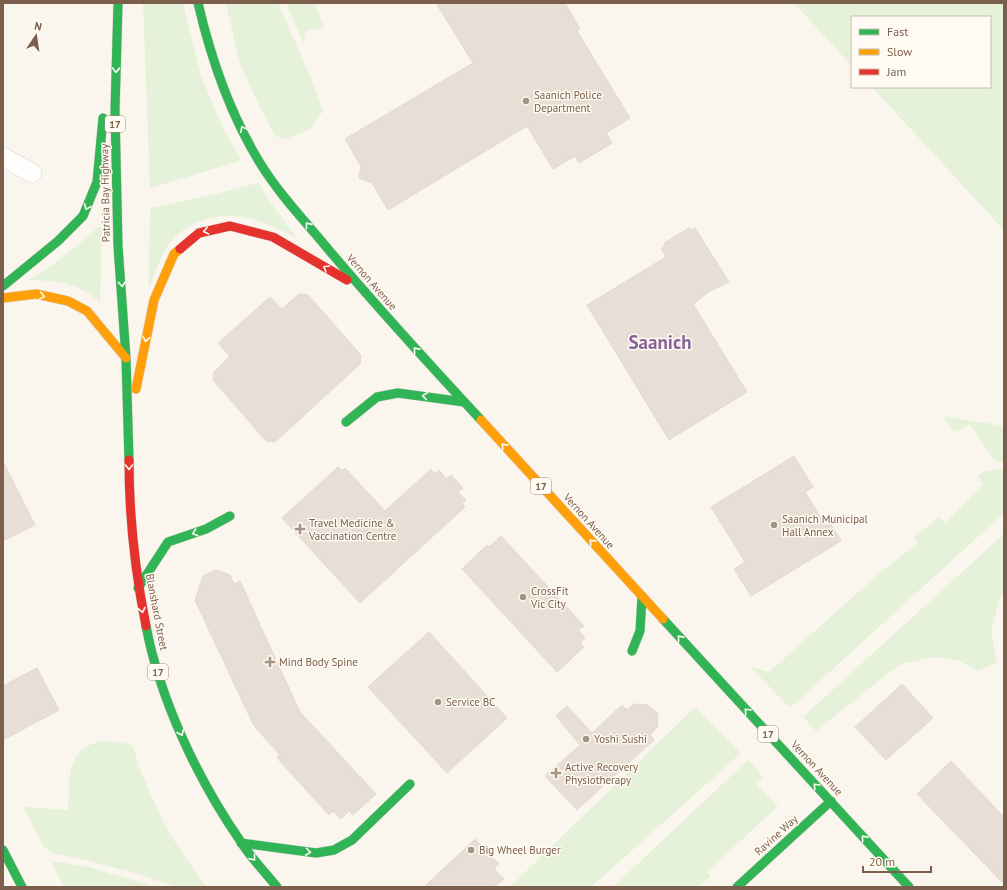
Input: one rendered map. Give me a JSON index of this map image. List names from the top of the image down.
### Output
{
  "streets": {
    "main road": [
      "17",
      "Patricia Bay Highway",
      "Vernon Avenue",
      "Blanshard Street",
      "Ravine Way"
    ]
  },
  "crossings": [
    ["Patricia Bay Highway", "Blanshard Street"],
    ["Vernon Avenue", "Ravine Way"]
  ],
  "one_way": ["Patricia Bay Highway", "Vernon Avenue", "Blanshard Street"],
  "districts": ["Saanich"],
  "places": {
    "other": [
      "Saanich Police Department",
      "Saanich Municipal Hall Annex",
      "CrossFit Vic City",
      "Service BC",
      "Yoshi Sushi",
      "Big Wheel Burger"
    ],
    "health": ["Travel Medicine & Vaccination Centre", "Mind Body Spine", "Active Recovery Physiotherapy"]
  },
  "legend": ["Fast", "Slow", "Jam"],
  "scale_bar": "20 m",
  "north": "top"
}
